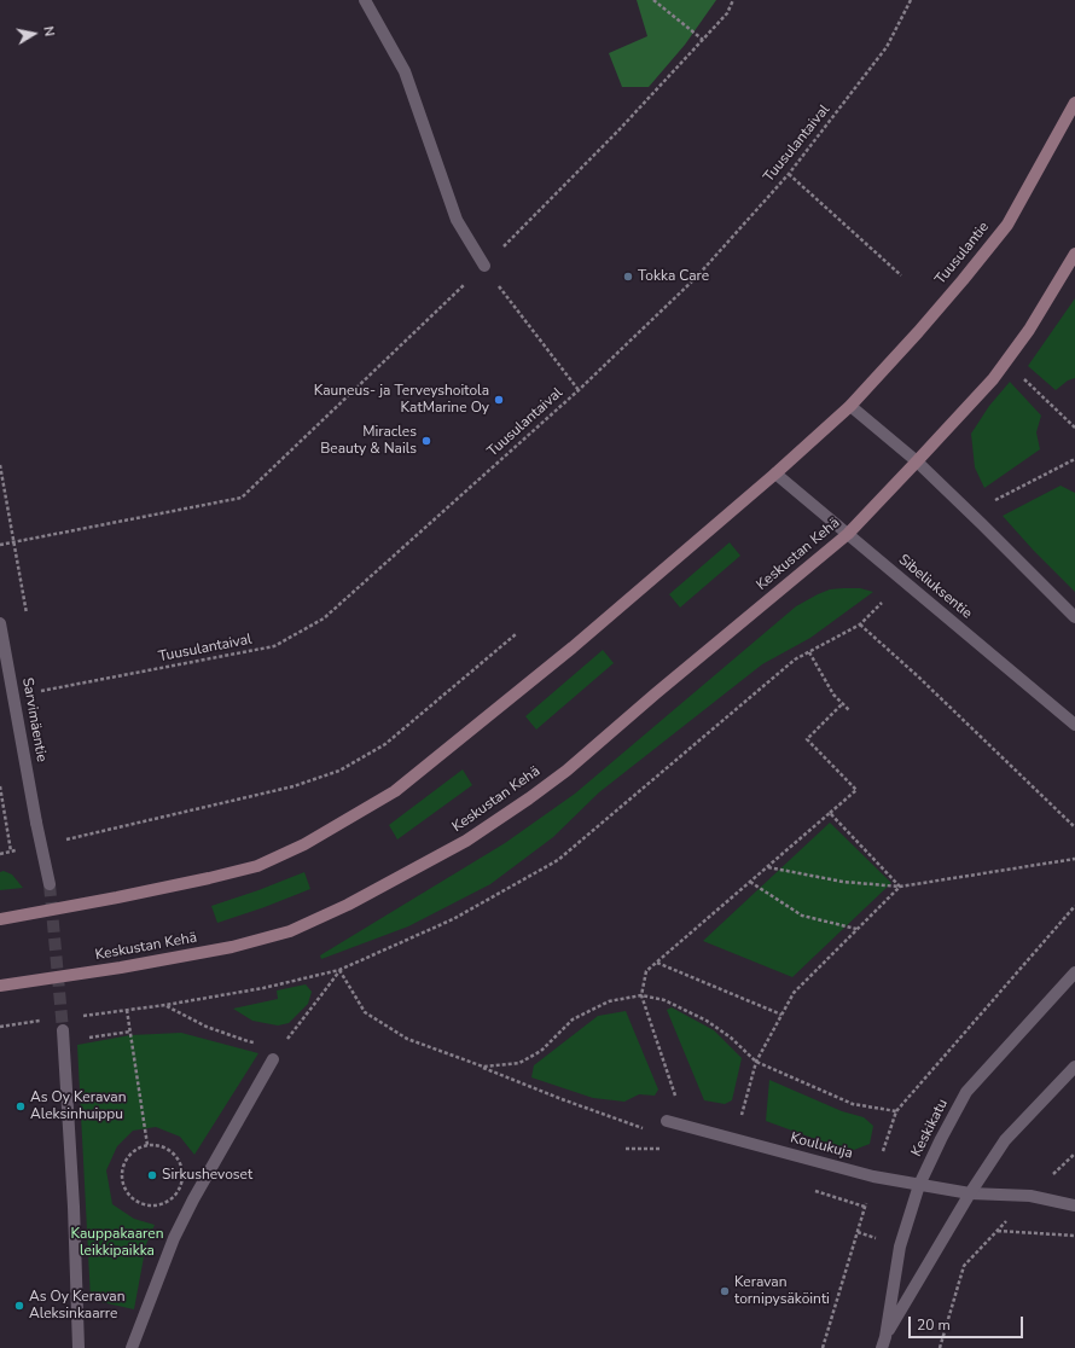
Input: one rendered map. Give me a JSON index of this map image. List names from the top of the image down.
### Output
{
  "streets": {
    "main road": ["Tuusulantie", "Keskustan Kehä"],
    "street": [
      "Sibeliuksentie",
      "Sarvimäentie",
      "Keskikatu",
      "Koulukuja"
    ],
    "path": ["Tuusulantaival"]
  },
  "crossings": [
    ["Keskustan Kehä", "Sibeliuksentie"],
    ["Keskikatu", "Koulukuja"]
  ],
  "parks": ["Kauppakaaren leikkipaikka"],
  "places": [
    "Tokka Care",
    "Kauneus- ja Terveyshoitola KatMarine Oy",
    "Miracles Beauty & Nails",
    "As Oy Keravan Aleksinhuippu",
    "Sirkushevoset",
    "Keravan tornipysäköinti",
    "As Oy Keravan Aleksinkaarre"
  ],
  "scale_bar": "20 m",
  "north": "right"
}
